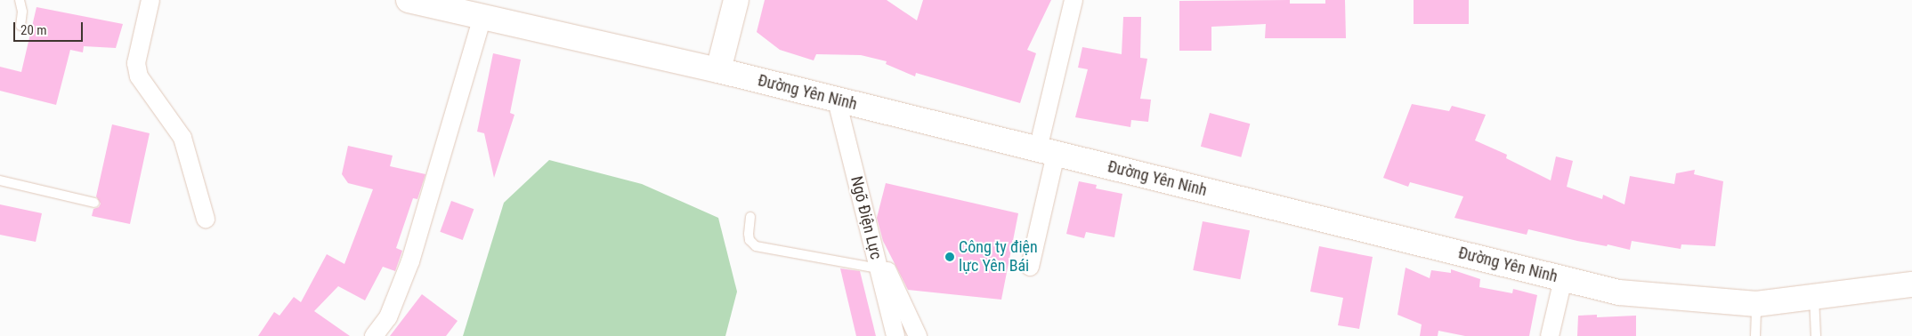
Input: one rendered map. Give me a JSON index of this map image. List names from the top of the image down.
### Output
{
  "streets": {
    "main road": ["Đường Yên Ninh"],
    "street": ["Ngõ Điện Lực"]
  },
  "crossings": [
    ["Đường Yên Ninh", "Ngõ Điện Lực"]
  ],
  "places": ["Công ty điện lực Yên Bái"],
  "scale_bar": "20 m"
}
